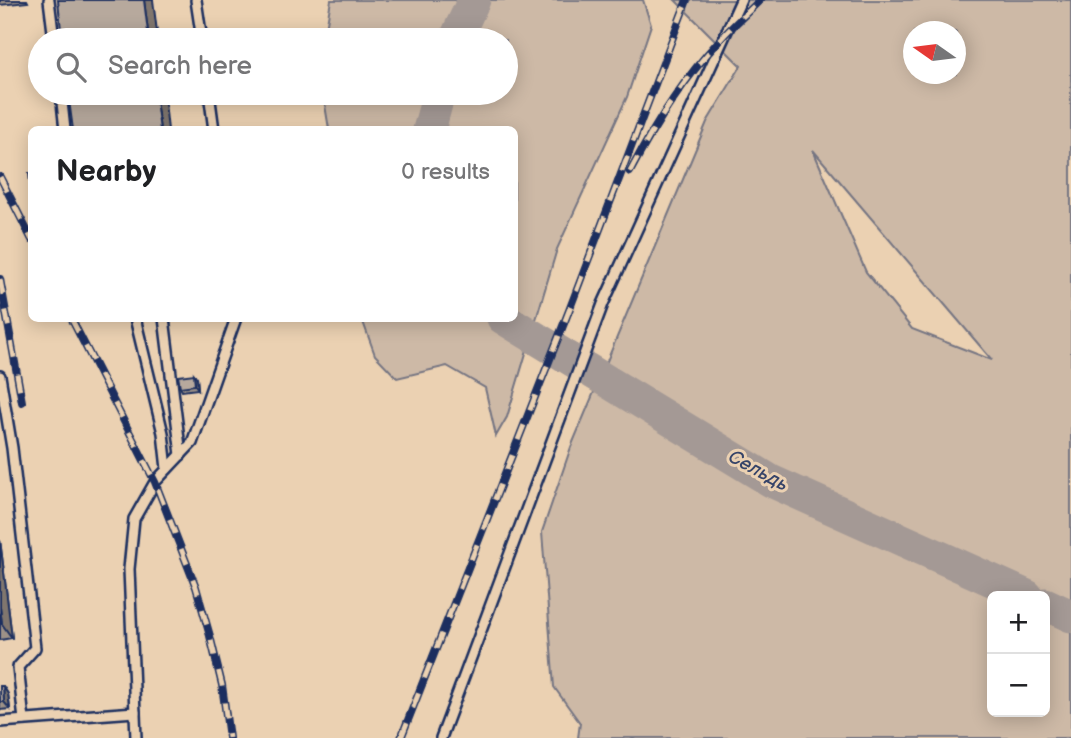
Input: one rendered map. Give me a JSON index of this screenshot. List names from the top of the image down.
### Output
{
  "water": ["Сельдь"],
  "north": "left",
  "page": {
    "search": "Search here",
    "heading": ["Nearby", "0 results"],
    "map_buttons": ["+", "−"]
  }
}
